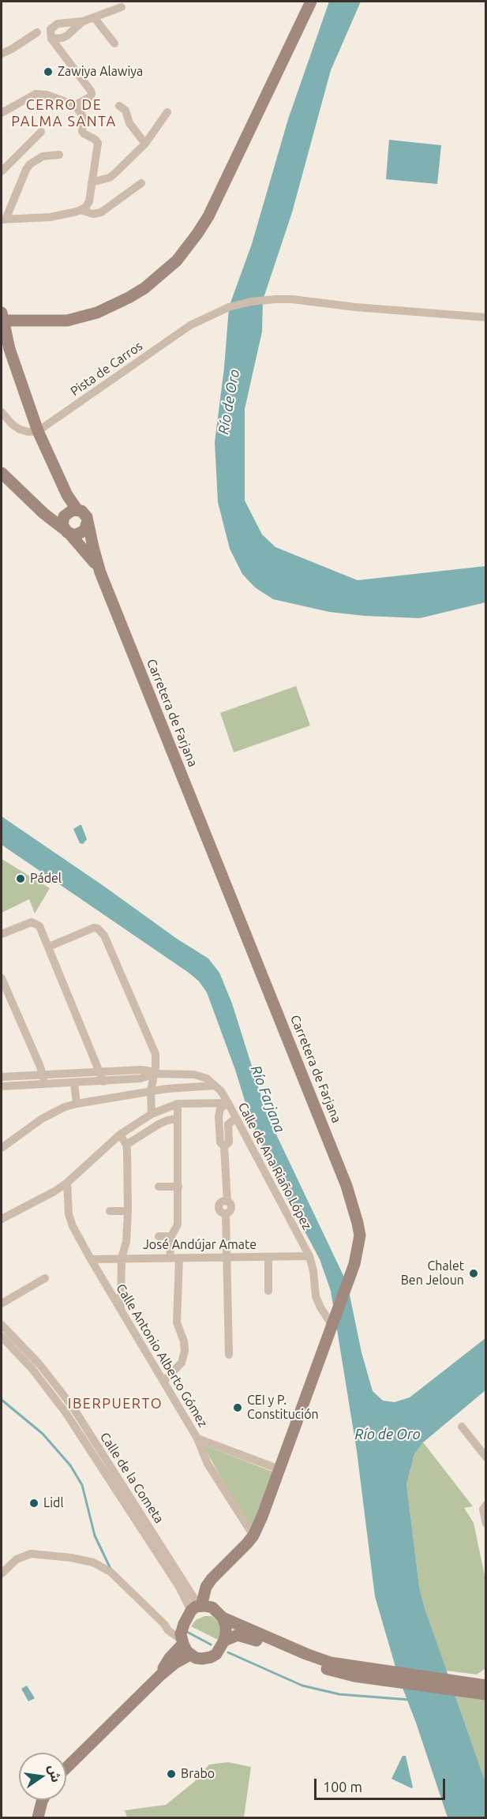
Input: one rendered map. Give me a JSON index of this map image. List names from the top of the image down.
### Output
{
  "streets": {
    "main road": ["Carretera de Farjana"],
    "street": [
      "Pista de Carros",
      "Calle de Ana Riaño López",
      "José Andújar Amate",
      "Calle Antonio Alberto Gómez",
      "Calle de la Cometa"
    ]
  },
  "crossings": [
    ["Carretera de Farjana", "Calle de Ana Riaño López"],
    ["Carretera de Farjana", "Calle Antonio Alberto Gómez"],
    ["Carretera de Farjana", "Calle de la Cometa"],
    ["Calle de Ana Riaño López", "José Andújar Amate"],
    ["Calle de Ana Riaño López", "Calle Antonio Alberto Gómez"],
    ["José Andújar Amate", "Calle Antonio Alberto Gómez"]
  ],
  "districts": ["CERRO DE PALMA SANTA", "IBERPUERTO"],
  "water": ["Río de Oro", "Río Farjana"],
  "places": [
    "Zawiya Alawiya",
    "Pádel",
    "Chalet Ben Jeloun",
    "CEI y P. Constitución",
    "Lidl",
    "Brabo"
  ],
  "scale_bar": "100 m",
  "north": "right"
}
